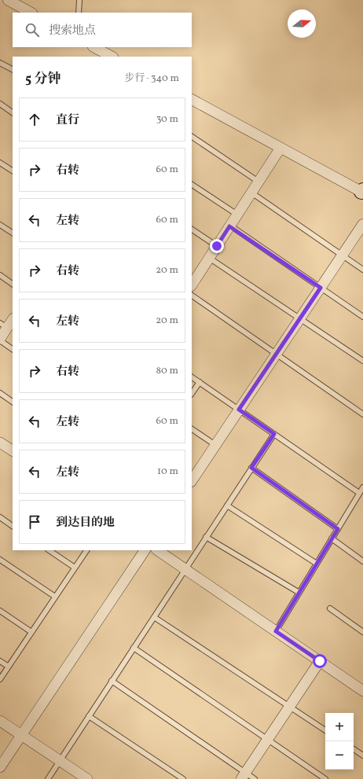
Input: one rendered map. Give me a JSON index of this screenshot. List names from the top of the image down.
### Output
{
  "north": "right",
  "page": {
    "search": "搜索地点",
    "heading": ["5 分钟", "步行 · 340 m"],
    "list": [
      ["直行", "30 m"],
      ["右转", "60 m"],
      ["左转", "60 m"],
      ["右转", "20 m"],
      ["左转", "20 m"],
      ["右转", "80 m"],
      ["左转", "60 m"],
      ["左转", "10 m"],
      "到达目的地"
    ],
    "map_buttons": ["+", "−"]
  }
}
